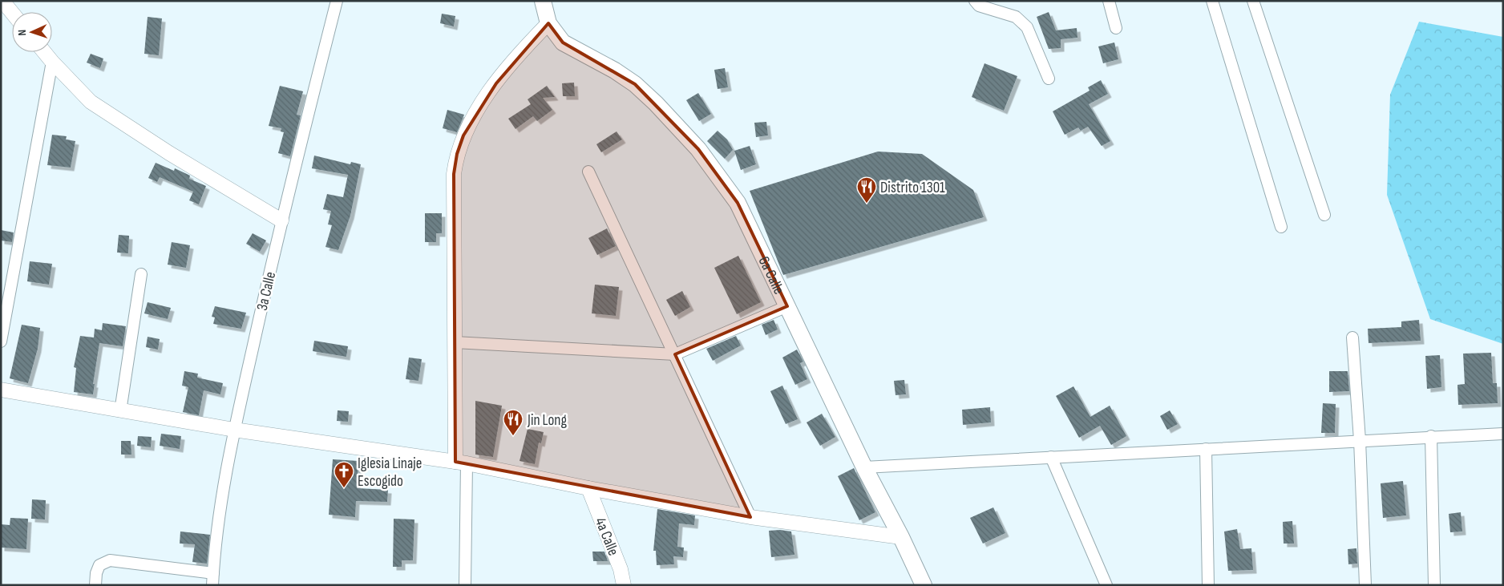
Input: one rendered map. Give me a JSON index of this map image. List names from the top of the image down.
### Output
{
  "streets": {
    "main road": ["6a Calle"],
    "street": ["3a Calle", "4a Calle"]
  },
  "places": {
    "restaurant": ["Distrito 1301", "Jin Long"],
    "church": ["Iglesia Linaje Escogido"]
  },
  "north": "left"
}
